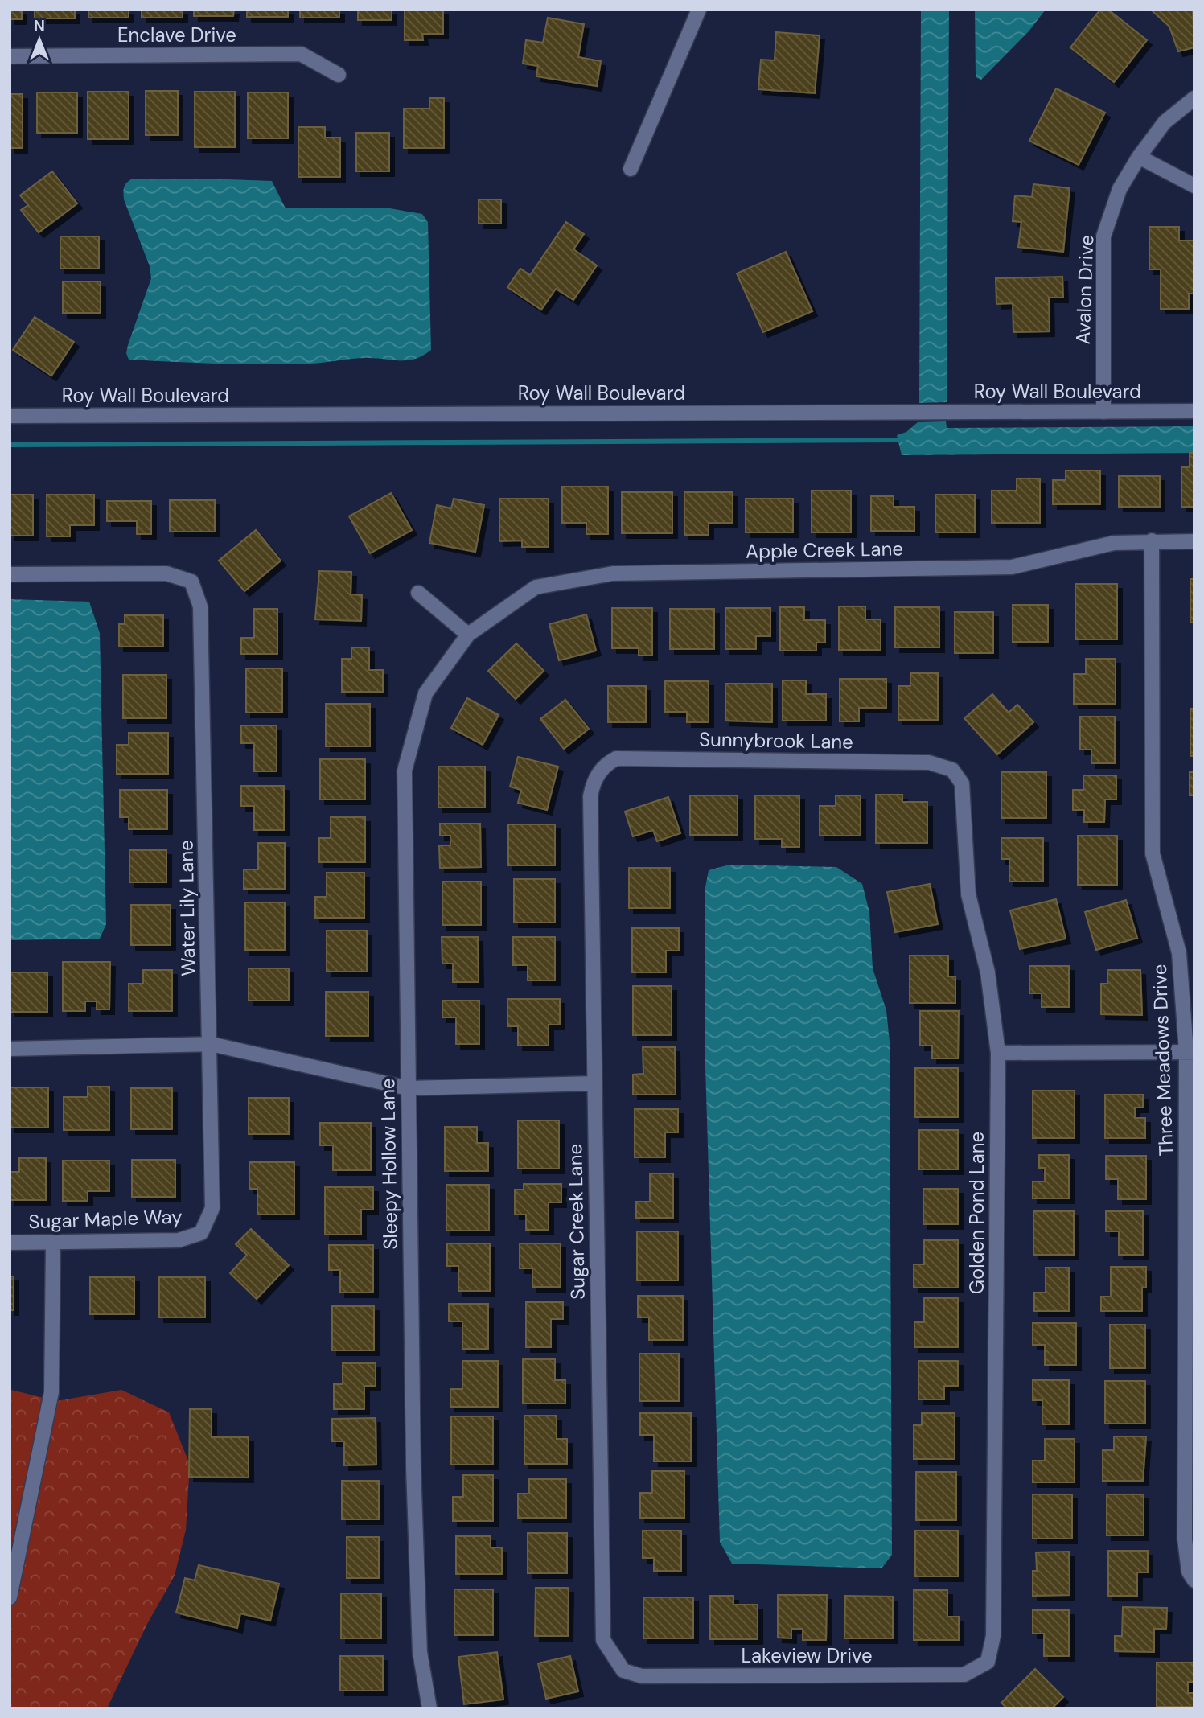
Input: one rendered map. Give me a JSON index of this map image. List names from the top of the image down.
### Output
{
  "streets": {
    "street": [
      "Enclave Drive",
      "Avalon Drive",
      "Roy Wall Boulevard",
      "Apple Creek Lane",
      "Sunnybrook Lane",
      "Water Lily Lane",
      "Three Meadows Drive",
      "Sleepy Hollow Lane",
      "Golden Pond Lane",
      "Sugar Maple Way",
      "Sugar Creek Lane",
      "Lakeview Drive"
    ]
  },
  "crossings": [
    ["Avalon Drive", "Roy Wall Boulevard"],
    ["Apple Creek Lane", "Three Meadows Drive"],
    ["Apple Creek Lane", "Sleepy Hollow Lane"],
    ["Sunnybrook Lane", "Golden Pond Lane"],
    ["Sunnybrook Lane", "Sugar Creek Lane"],
    ["Water Lily Lane", "Sugar Maple Way"],
    ["Golden Pond Lane", "Lakeview Drive"],
    ["Sugar Creek Lane", "Lakeview Drive"]
  ],
  "north": "top"
}
